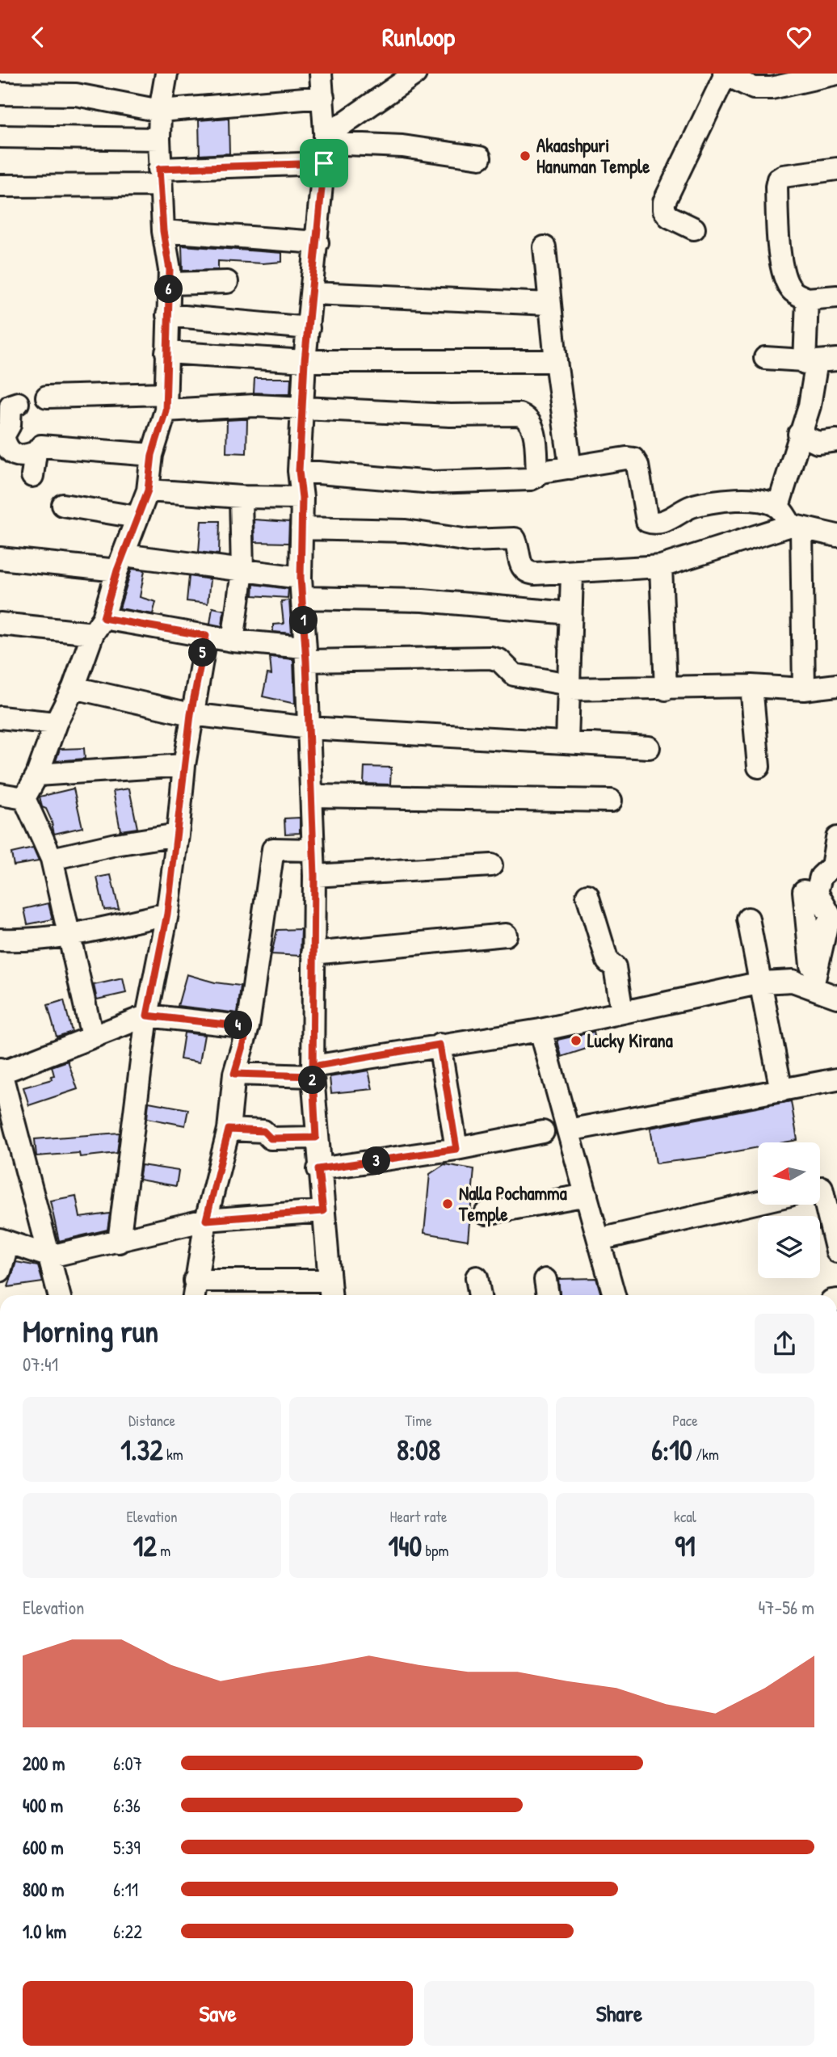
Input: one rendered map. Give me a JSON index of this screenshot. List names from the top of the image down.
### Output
{
  "places": ["Akaashpuri Hanuman Temple", "Lucky Kirana", "Nalla Pochamma Temple"],
  "north": "left",
  "page": {
    "header": "Runloop",
    "pins": [
      "6",
      "1",
      "5",
      "4",
      "2",
      "3"
    ],
    "heading": ["Morning run", "07:41"],
    "stats": [
      ["Distance", "1.32 km"],
      ["Time", "8:08"],
      ["Pace", "6:10 /km"],
      ["Elevation", "12 m"],
      ["Heart rate", "140 bpm"],
      ["kcal", "91"]
    ],
    "chart": ["Elevation", "47–56 m"],
    "list": [
      {
        "name": "200 m",
        "note": "6:07"
      },
      {
        "name": "400 m",
        "note": "6:36"
      },
      {
        "name": "600 m",
        "note": "5:39"
      },
      {
        "name": "800 m",
        "note": "6:11"
      },
      {
        "name": "1.0 km",
        "note": "6:22"
      }
    ],
    "buttons": ["Save", "Share"]
  }
}
